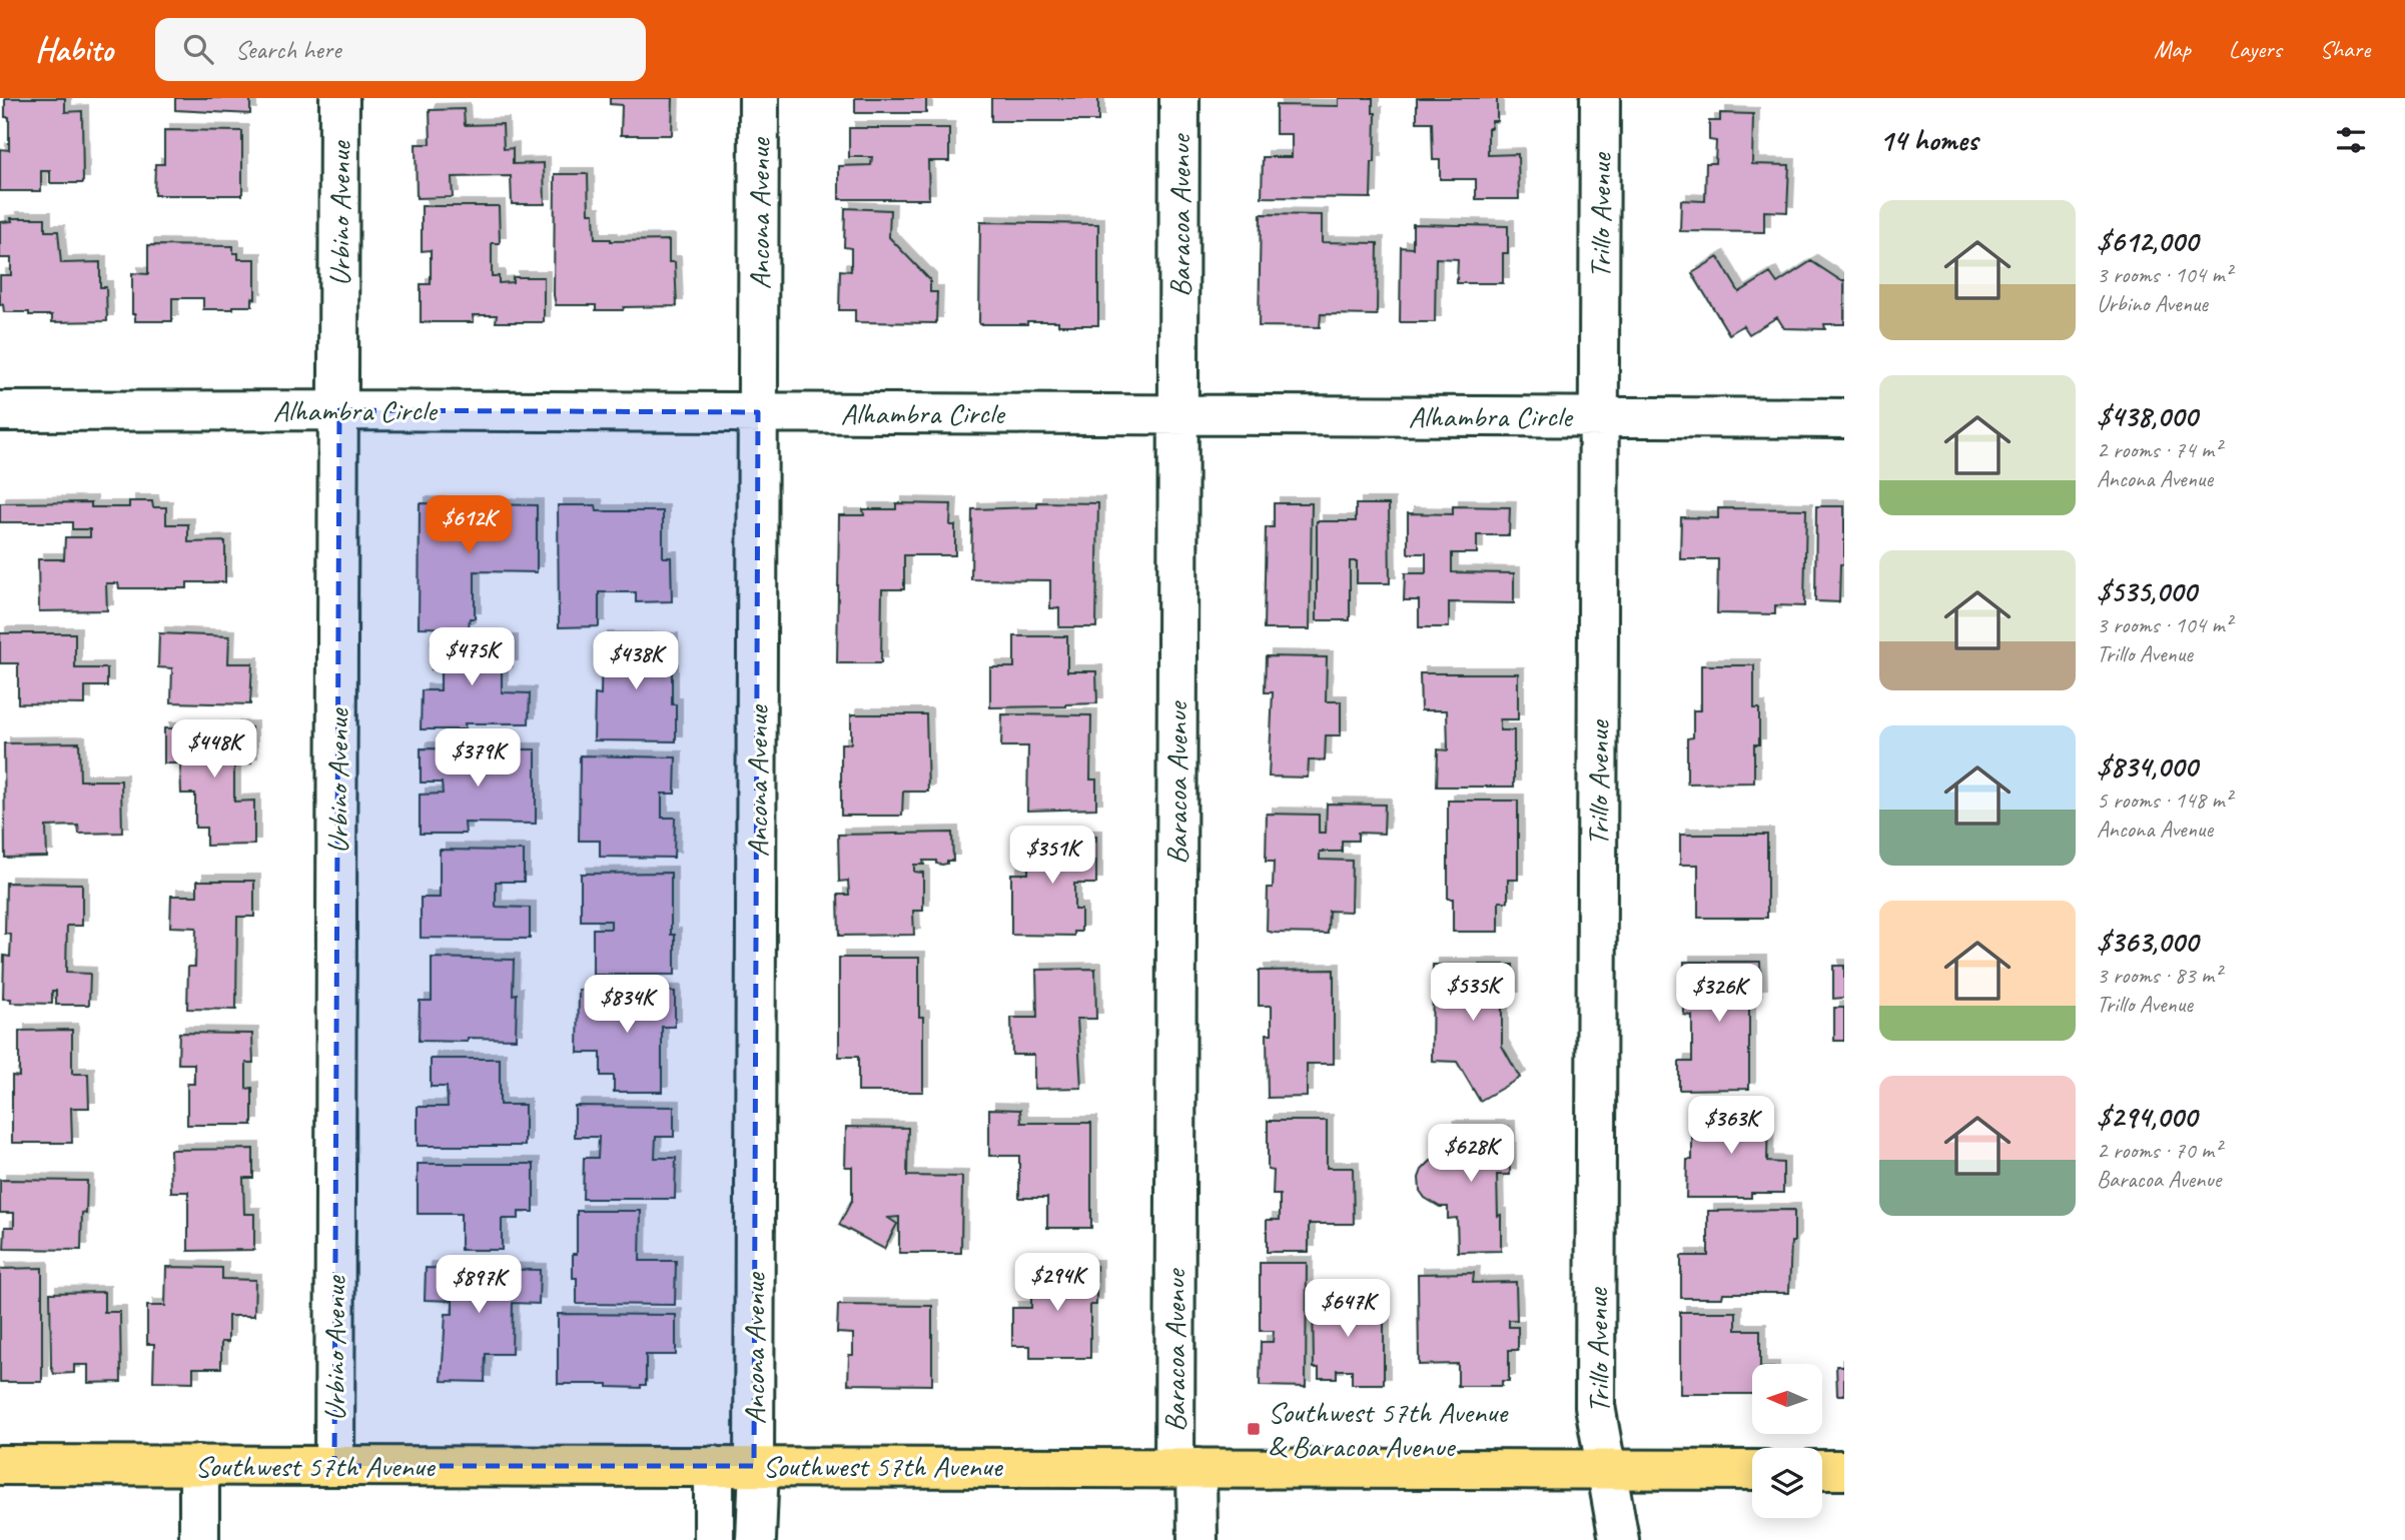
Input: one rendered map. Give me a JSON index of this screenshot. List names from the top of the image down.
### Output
{
  "streets": {
    "main road": ["Southwest 57th Avenue"],
    "street": [
      "Urbino Avenue",
      "Ancona Avenue",
      "Baracoa Avenue",
      "Trillo Avenue",
      "Alhambra Circle"
    ]
  },
  "crossings": [
    ["Urbino Avenue", "Alhambra Circle"],
    ["Urbino Avenue", "Southwest 57th Avenue"],
    ["Ancona Avenue", "Alhambra Circle"],
    ["Ancona Avenue", "Southwest 57th Avenue"],
    ["Baracoa Avenue", "Alhambra Circle"],
    ["Baracoa Avenue", "Southwest 57th Avenue"],
    ["Trillo Avenue", "Alhambra Circle"],
    ["Trillo Avenue", "Southwest 57th Avenue"]
  ],
  "places": {
    "transit": ["Southwest 57th Avenue & Baracoa Avenue"]
  },
  "north": "left",
  "page": {
    "header": "Habito",
    "search": "Search here",
    "nav": ["Map", "Layers", "Share"],
    "heading": "14 homes",
    "list": [
      {
        "name": "$612,000",
        "note": "3 rooms · 104 m² · Urbino Avenue"
      },
      {
        "name": "$438,000",
        "note": "2 rooms · 74 m² · Ancona Avenue"
      },
      {
        "name": "$535,000",
        "note": "3 rooms · 104 m² · Trillo Avenue"
      },
      {
        "name": "$834,000",
        "note": "5 rooms · 148 m² · Ancona Avenue"
      },
      {
        "name": "$363,000",
        "note": "3 rooms · 83 m² · Trillo Avenue"
      },
      {
        "name": "$294,000",
        "note": "2 rooms · 70 m² · Baracoa Avenue"
      }
    ],
    "price": [
      "$612K",
      "$475K",
      "$438K",
      "$448K",
      "$379K",
      "$351K",
      "$535K",
      "$326K",
      "$834K",
      "$363K",
      "$628K",
      "$294K",
      "$897K",
      "$647K"
    ]
  }
}
